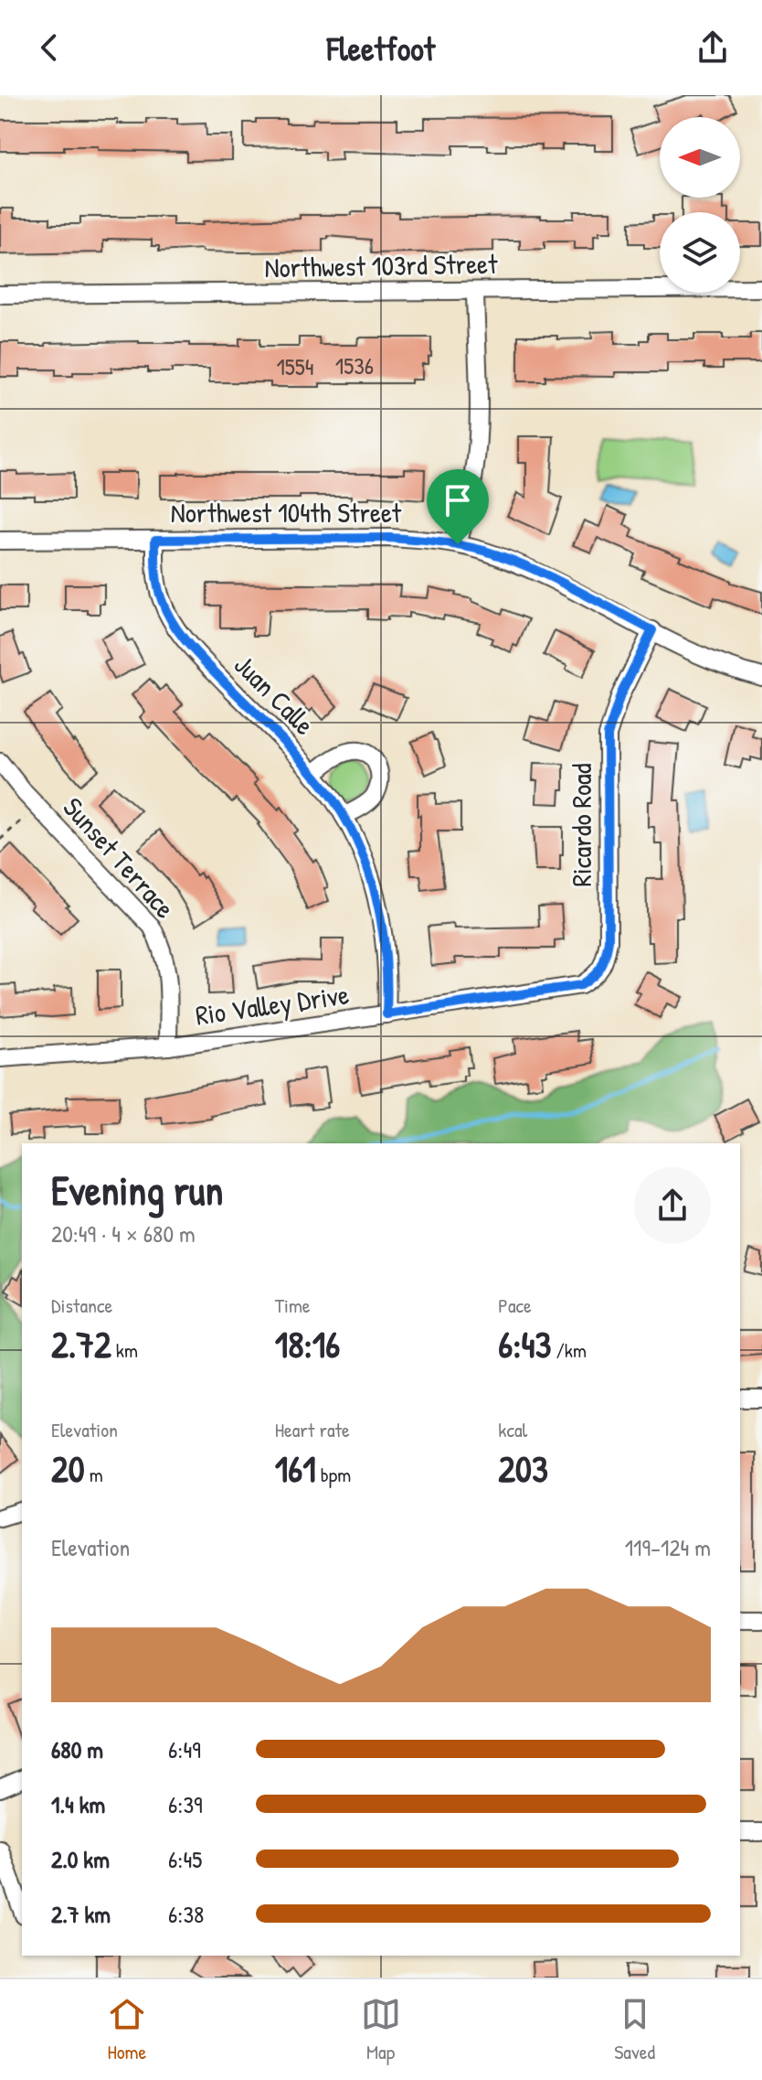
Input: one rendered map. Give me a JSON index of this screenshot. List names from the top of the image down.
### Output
{
  "streets": {
    "street": [
      "Northwest 103rd Street",
      "Northwest 104th Street",
      "Juan Calle",
      "Ricardo Road",
      "Sunset Terrace",
      "Rio Valley Drive"
    ]
  },
  "crossings": [
    ["Northwest 104th Street", "Juan Calle"],
    ["Northwest 104th Street", "Ricardo Road"],
    ["Juan Calle", "Rio Valley Drive"],
    ["Ricardo Road", "Rio Valley Drive"],
    ["Sunset Terrace", "Rio Valley Drive"]
  ],
  "house_numbers": ["1536", "1554"],
  "north": "left",
  "page": {
    "header": "Fleetfoot",
    "heading": ["Evening run", "20:49 · 4 × 680 m"],
    "stats": [
      ["Distance", "2.72 km"],
      ["Time", "18:16"],
      ["Pace", "6:43 /km"],
      ["Elevation", "20 m"],
      ["Heart rate", "161 bpm"],
      ["kcal", "203"]
    ],
    "chart": ["Elevation", "119–124 m"],
    "list": [
      {
        "name": "680 m",
        "note": "6:49"
      },
      {
        "name": "1.4 km",
        "note": "6:39"
      },
      {
        "name": "2.0 km",
        "note": "6:45"
      },
      {
        "name": "2.7 km",
        "note": "6:38"
      }
    ],
    "tabs": ["Home", "Map", "Saved"]
  }
}
